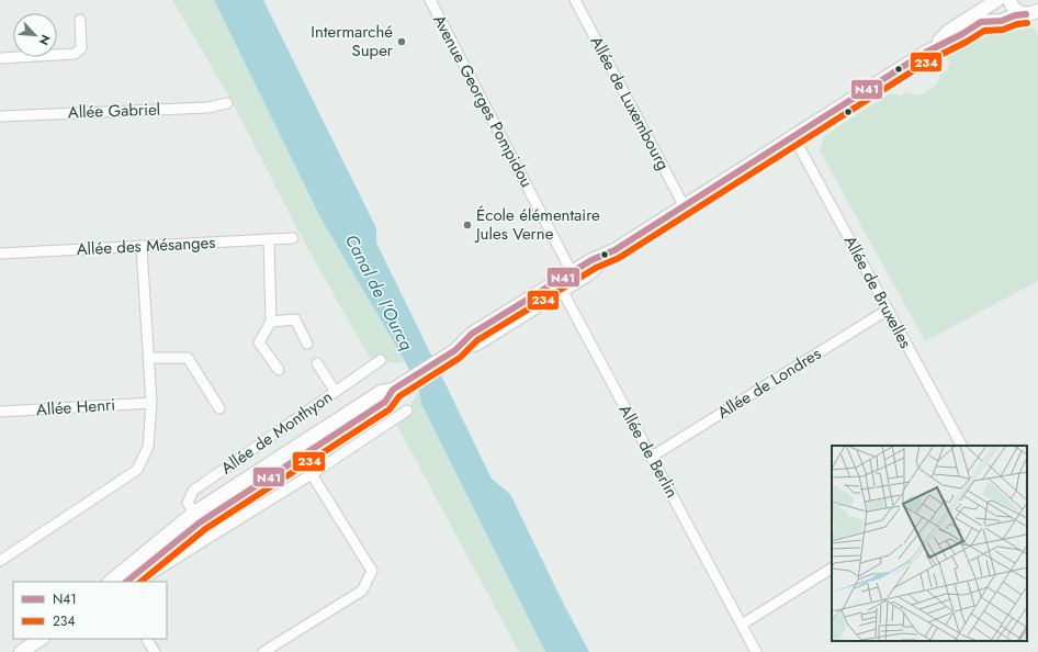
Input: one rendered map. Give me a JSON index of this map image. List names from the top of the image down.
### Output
{
  "streets": {
    "street": [
      "Avenue Georges Pompidou",
      "Allée de Luxembourg",
      "Allée Gabriel",
      "Allée des Mésanges",
      "Allée de Bruxelles",
      "Allée de Londres",
      "Allée Henri",
      "Allée de Monthyon",
      "Allée de Berlin"
    ]
  },
  "crossings": [
    ["Allée de Bruxelles", "Allée de Londres"],
    ["Allée de Londres", "Allée de Berlin"]
  ],
  "water": ["Canal de l'Ourcq"],
  "places": ["Intermarché Super", "École élémentaire Jules Verne"],
  "lines": ["transit line N41", "transit line 234"],
  "legend": ["N41", "234"],
  "north": "bottom right"
}
